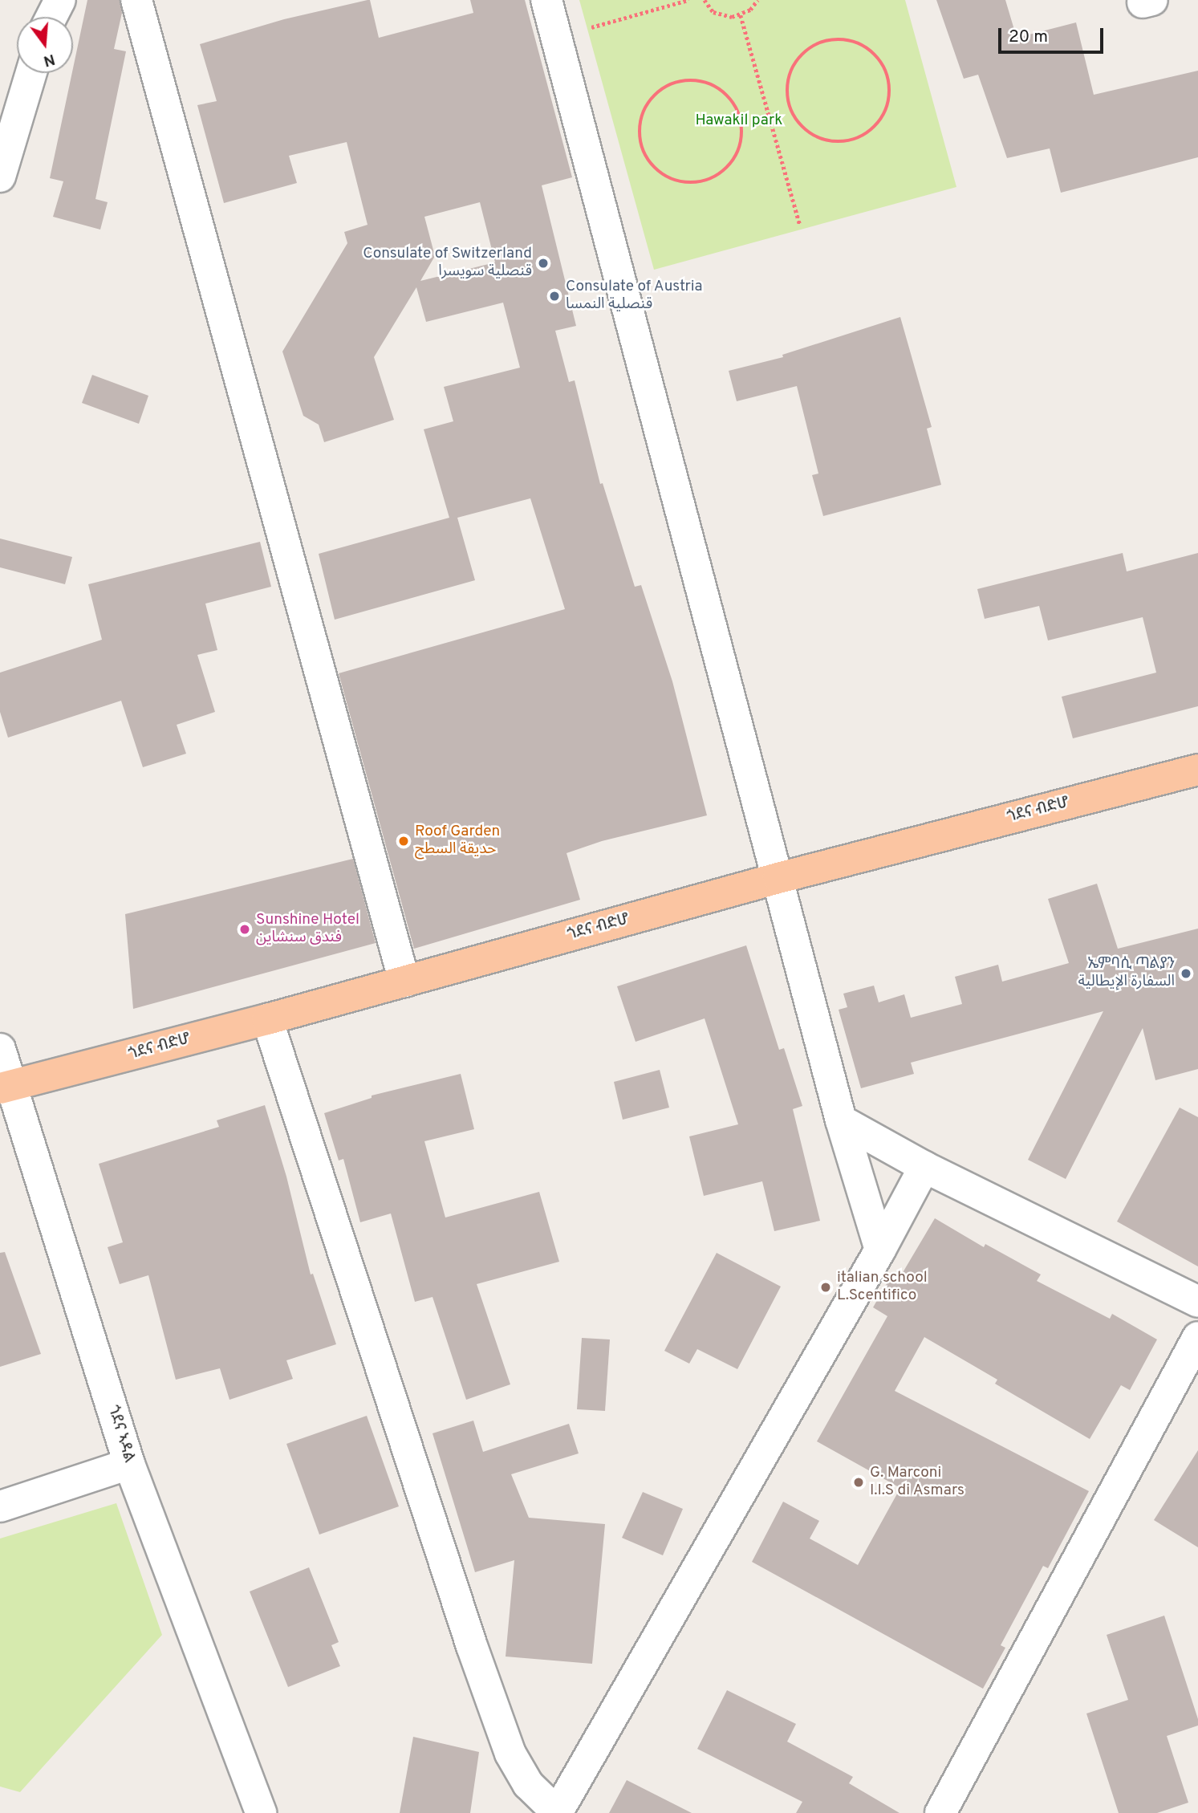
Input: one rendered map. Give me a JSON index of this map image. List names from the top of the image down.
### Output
{
  "streets": {
    "main road": ["ጎደና ብድሆ"],
    "street": ["ጎደና ኣዳል"]
  },
  "crossings": [
    ["ጎደና ብድሆ", "ጎደና ኣዳል"]
  ],
  "parks": ["Hawakil park"],
  "places": [
    "Consulate of Switzerland قنصلية سويسرا",
    "Consulate of Austria قنصلية النمسا",
    "Roof Garden حديقة السطح",
    "Sunshine Hotel فندق سنشاين",
    "ኤምባሲ ጣልያን السفارة الإيطالية",
    "italian school L.Scentifico",
    "G. Marconi I.I.S di Asmars"
  ],
  "scale_bar": "20 m",
  "north": "bottom"
}
